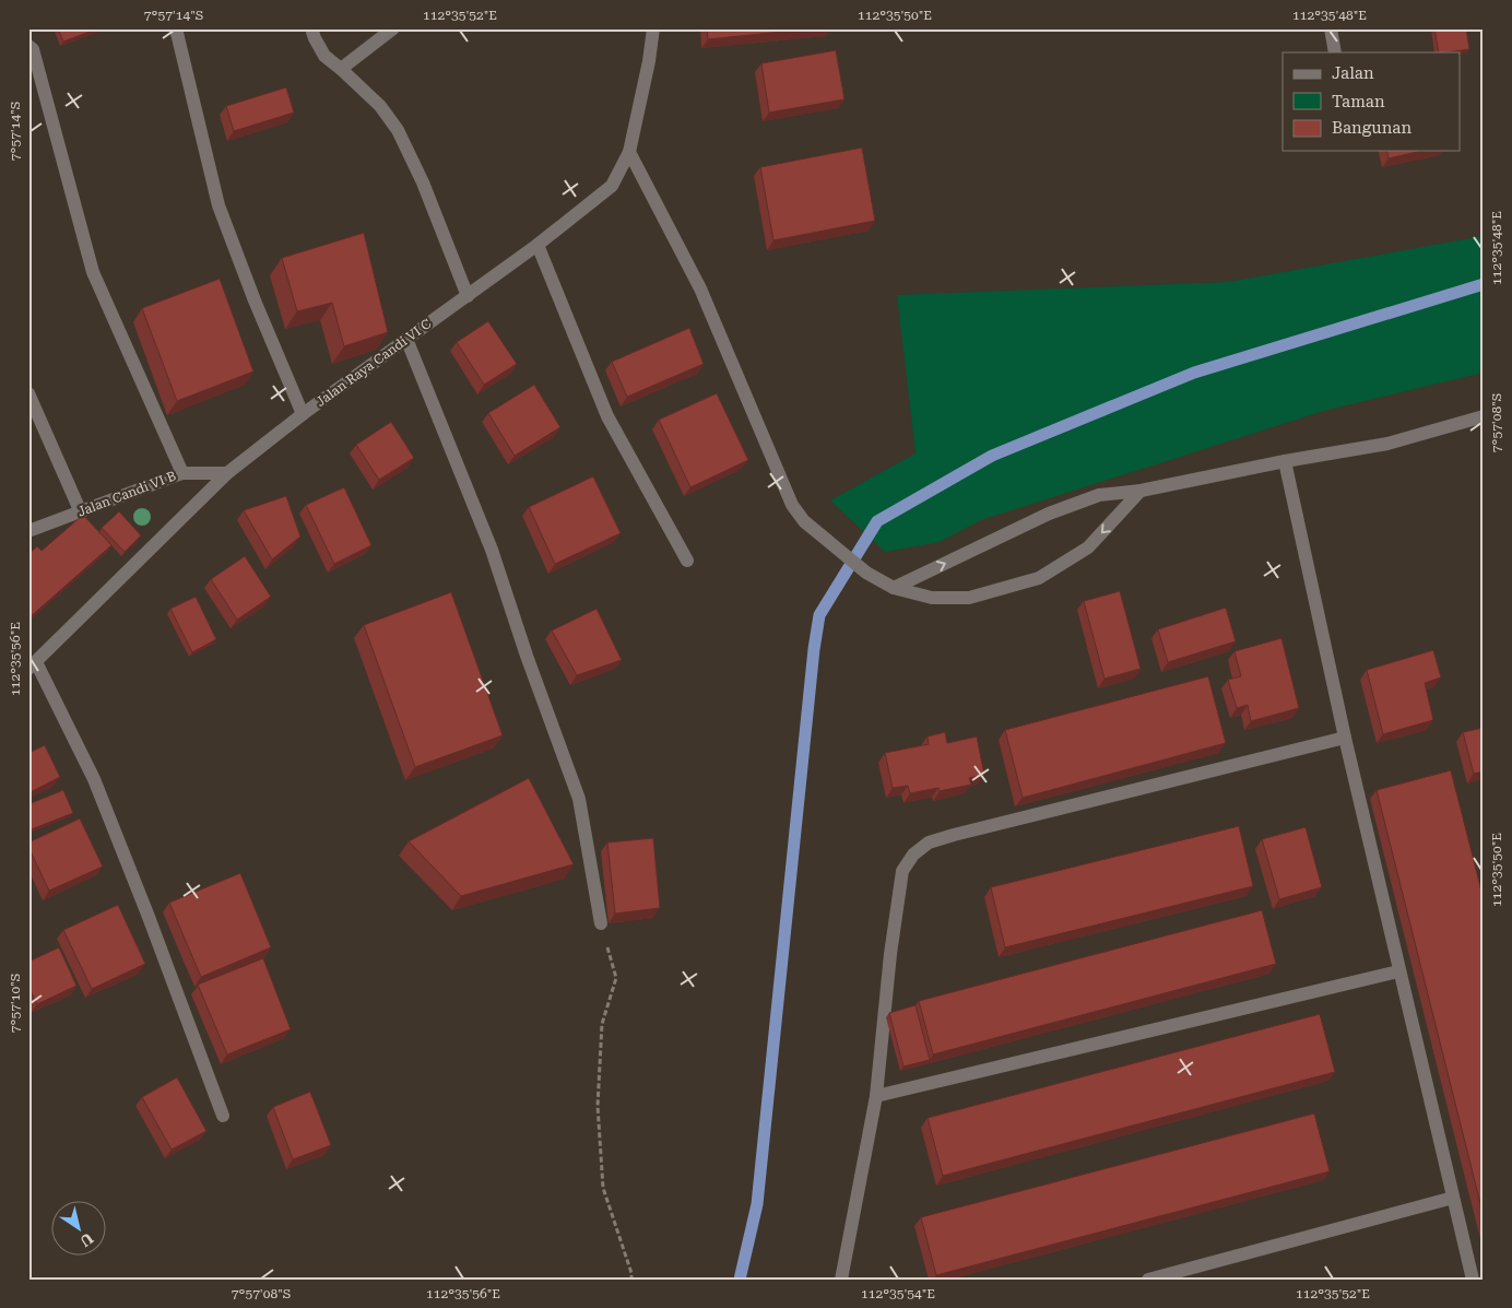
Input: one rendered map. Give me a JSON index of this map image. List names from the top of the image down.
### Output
{
  "streets": {
    "street": ["Jalan Raya Candi VI C", "Jalan Candi VI B"]
  },
  "crossings": [
    ["Jalan Raya Candi VI C", "Jalan Candi VI B"]
  ],
  "legend": ["Jalan", "Taman", "Bangunan"],
  "north": "bottom right",
  "coordinates": [
    "7°57'14\"S",
    "112°35'52\"E",
    "112°35'50\"E",
    "112°35'48\"E",
    "7°57'08\"S",
    "112°35'56\"E",
    "7°57'10\"S",
    "112°35'54\"E"
  ]
}
